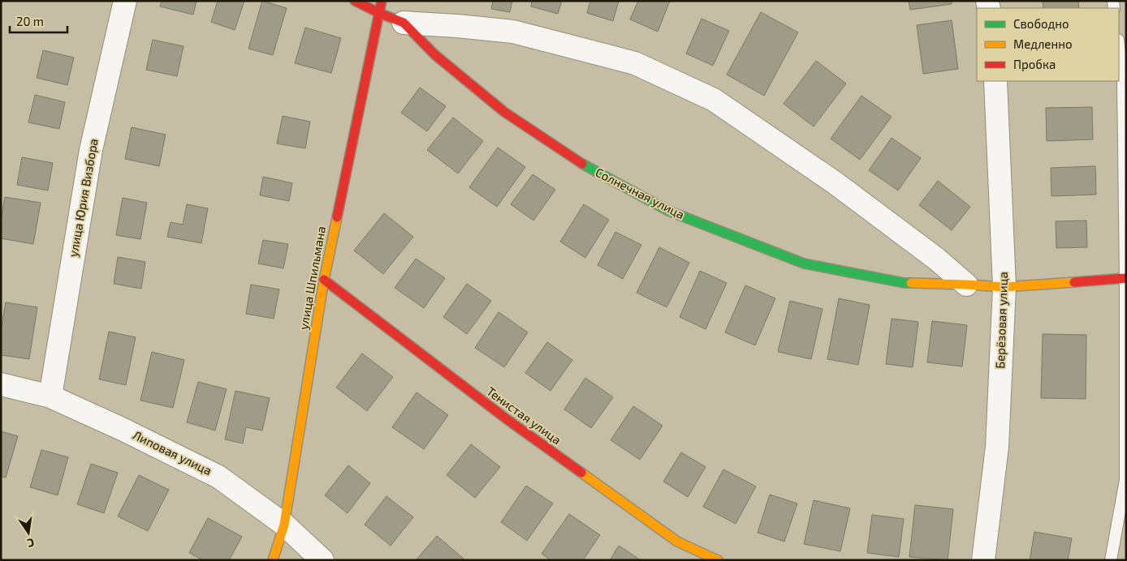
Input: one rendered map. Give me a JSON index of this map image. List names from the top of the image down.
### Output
{
  "streets": {
    "street": [
      "Солнечная улица",
      "улица Юрия Визбора",
      "улица Шпильмана",
      "Берёзовая улица",
      "Тенистая улица",
      "Липовая улица"
    ]
  },
  "crossings": [
    ["Солнечная улица", "улица Шпильмана"],
    ["Солнечная улица", "Берёзовая улица"],
    ["улица Юрия Визбора", "Липовая улица"],
    ["улица Шпильмана", "Тенистая улица"],
    ["улица Шпильмана", "Липовая улица"]
  ],
  "legend": ["Свободно", "Медленно", "Пробка"],
  "scale_bar": "20 m",
  "north": "bottom"
}
